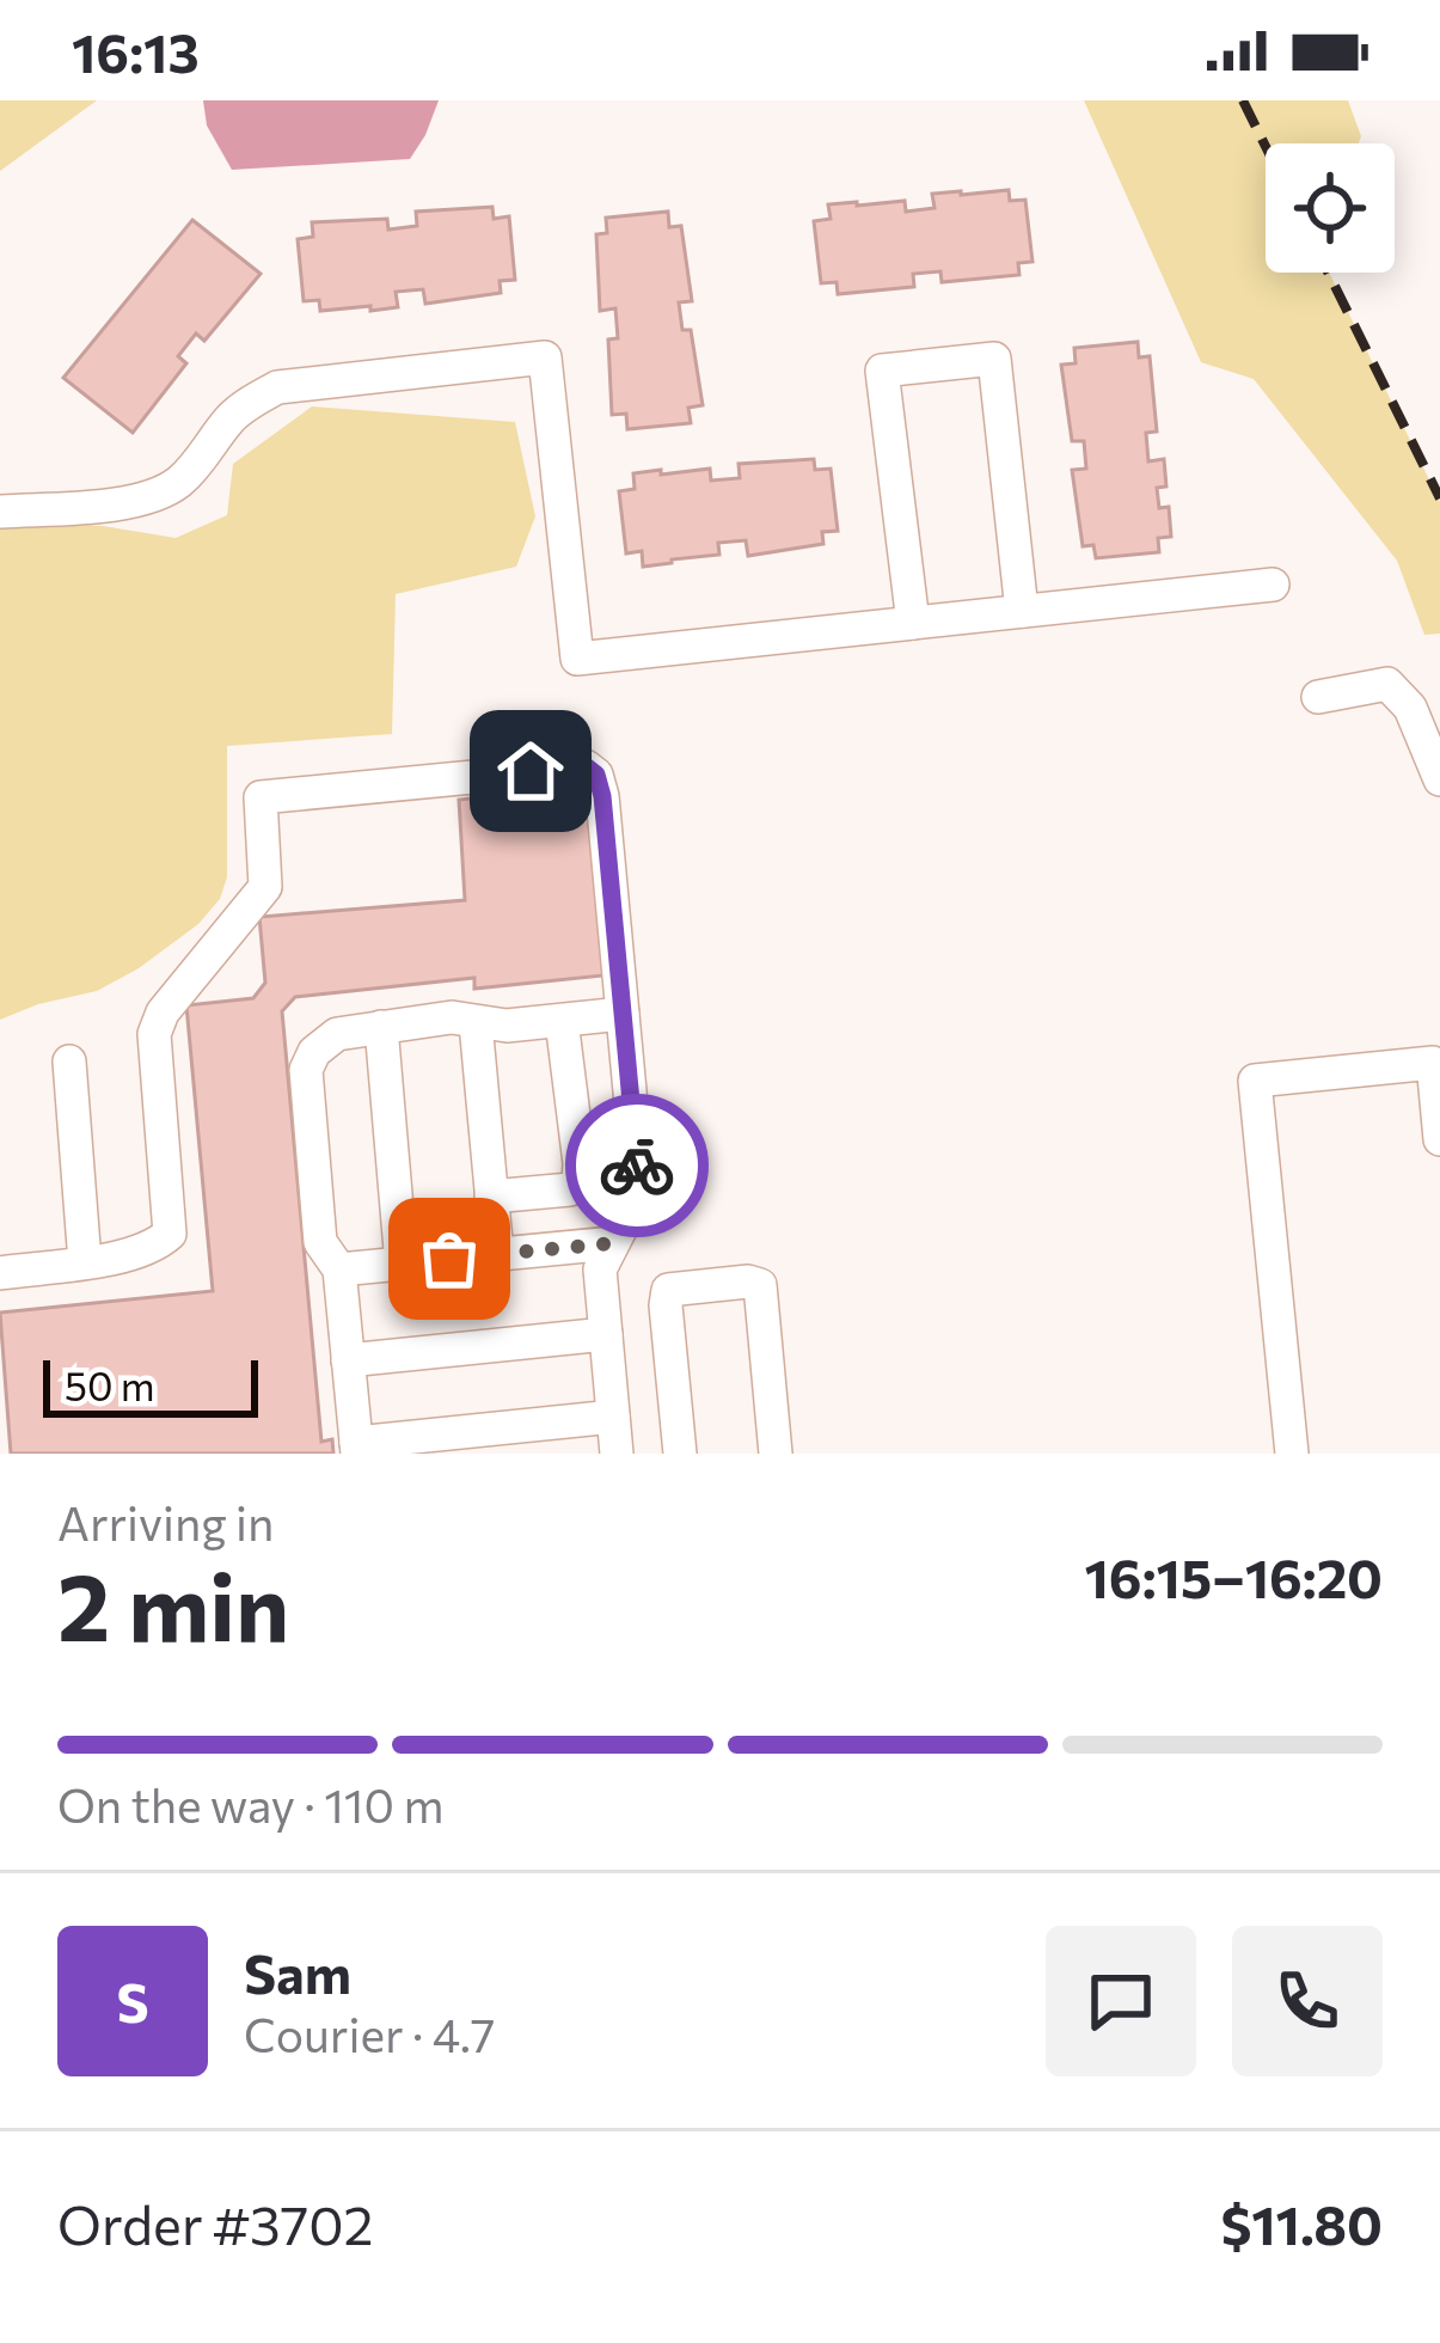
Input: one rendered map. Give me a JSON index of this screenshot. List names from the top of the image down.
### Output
{
  "scale_bar": "50 m",
  "page": {
    "status": "16:13",
    "scale": "50 m",
    "heading": ["2 min", "Arriving in", "16:15–16:20"],
    "panel": [
      "Sam",
      "Courier · 4.7",
      "Order #3702",
      "$11.80"
    ],
    "bar": "On the way · 110 m",
    "round": "S"
  }
}
